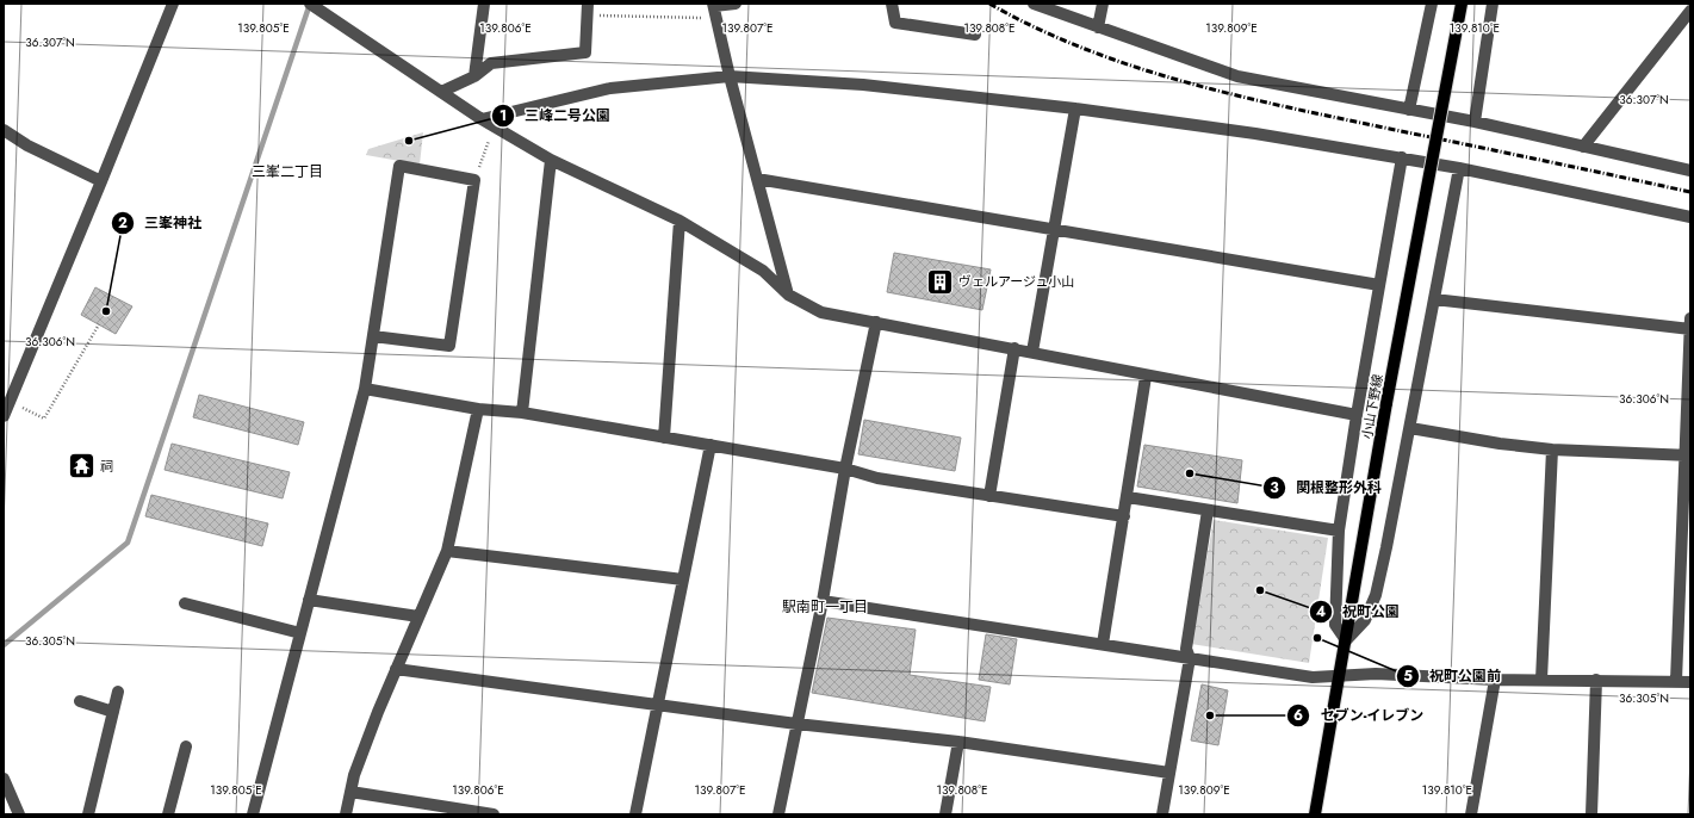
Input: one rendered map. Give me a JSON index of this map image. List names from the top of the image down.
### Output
{
  "streets": {
    "main road": ["小山下野線"]
  },
  "districts": ["三峯二丁目", "駅南町一丁目"],
  "places": {
    "other": [
      "三峰二号公園",
      "三峯神社",
      "関根整形外科",
      "祝町公園",
      "祝町公園前",
      "セブン-イレブン"
    ],
    "building": ["ヴェルアージュ小山"],
    "temple": ["祠"]
  },
  "coordinates": [
    "139.805°E",
    "139.806°E",
    "139.807°E",
    "139.808°E",
    "139.809°E",
    "139.810°E",
    "36.307°N",
    "36.306°N",
    "36.305°N"
  ]
}
